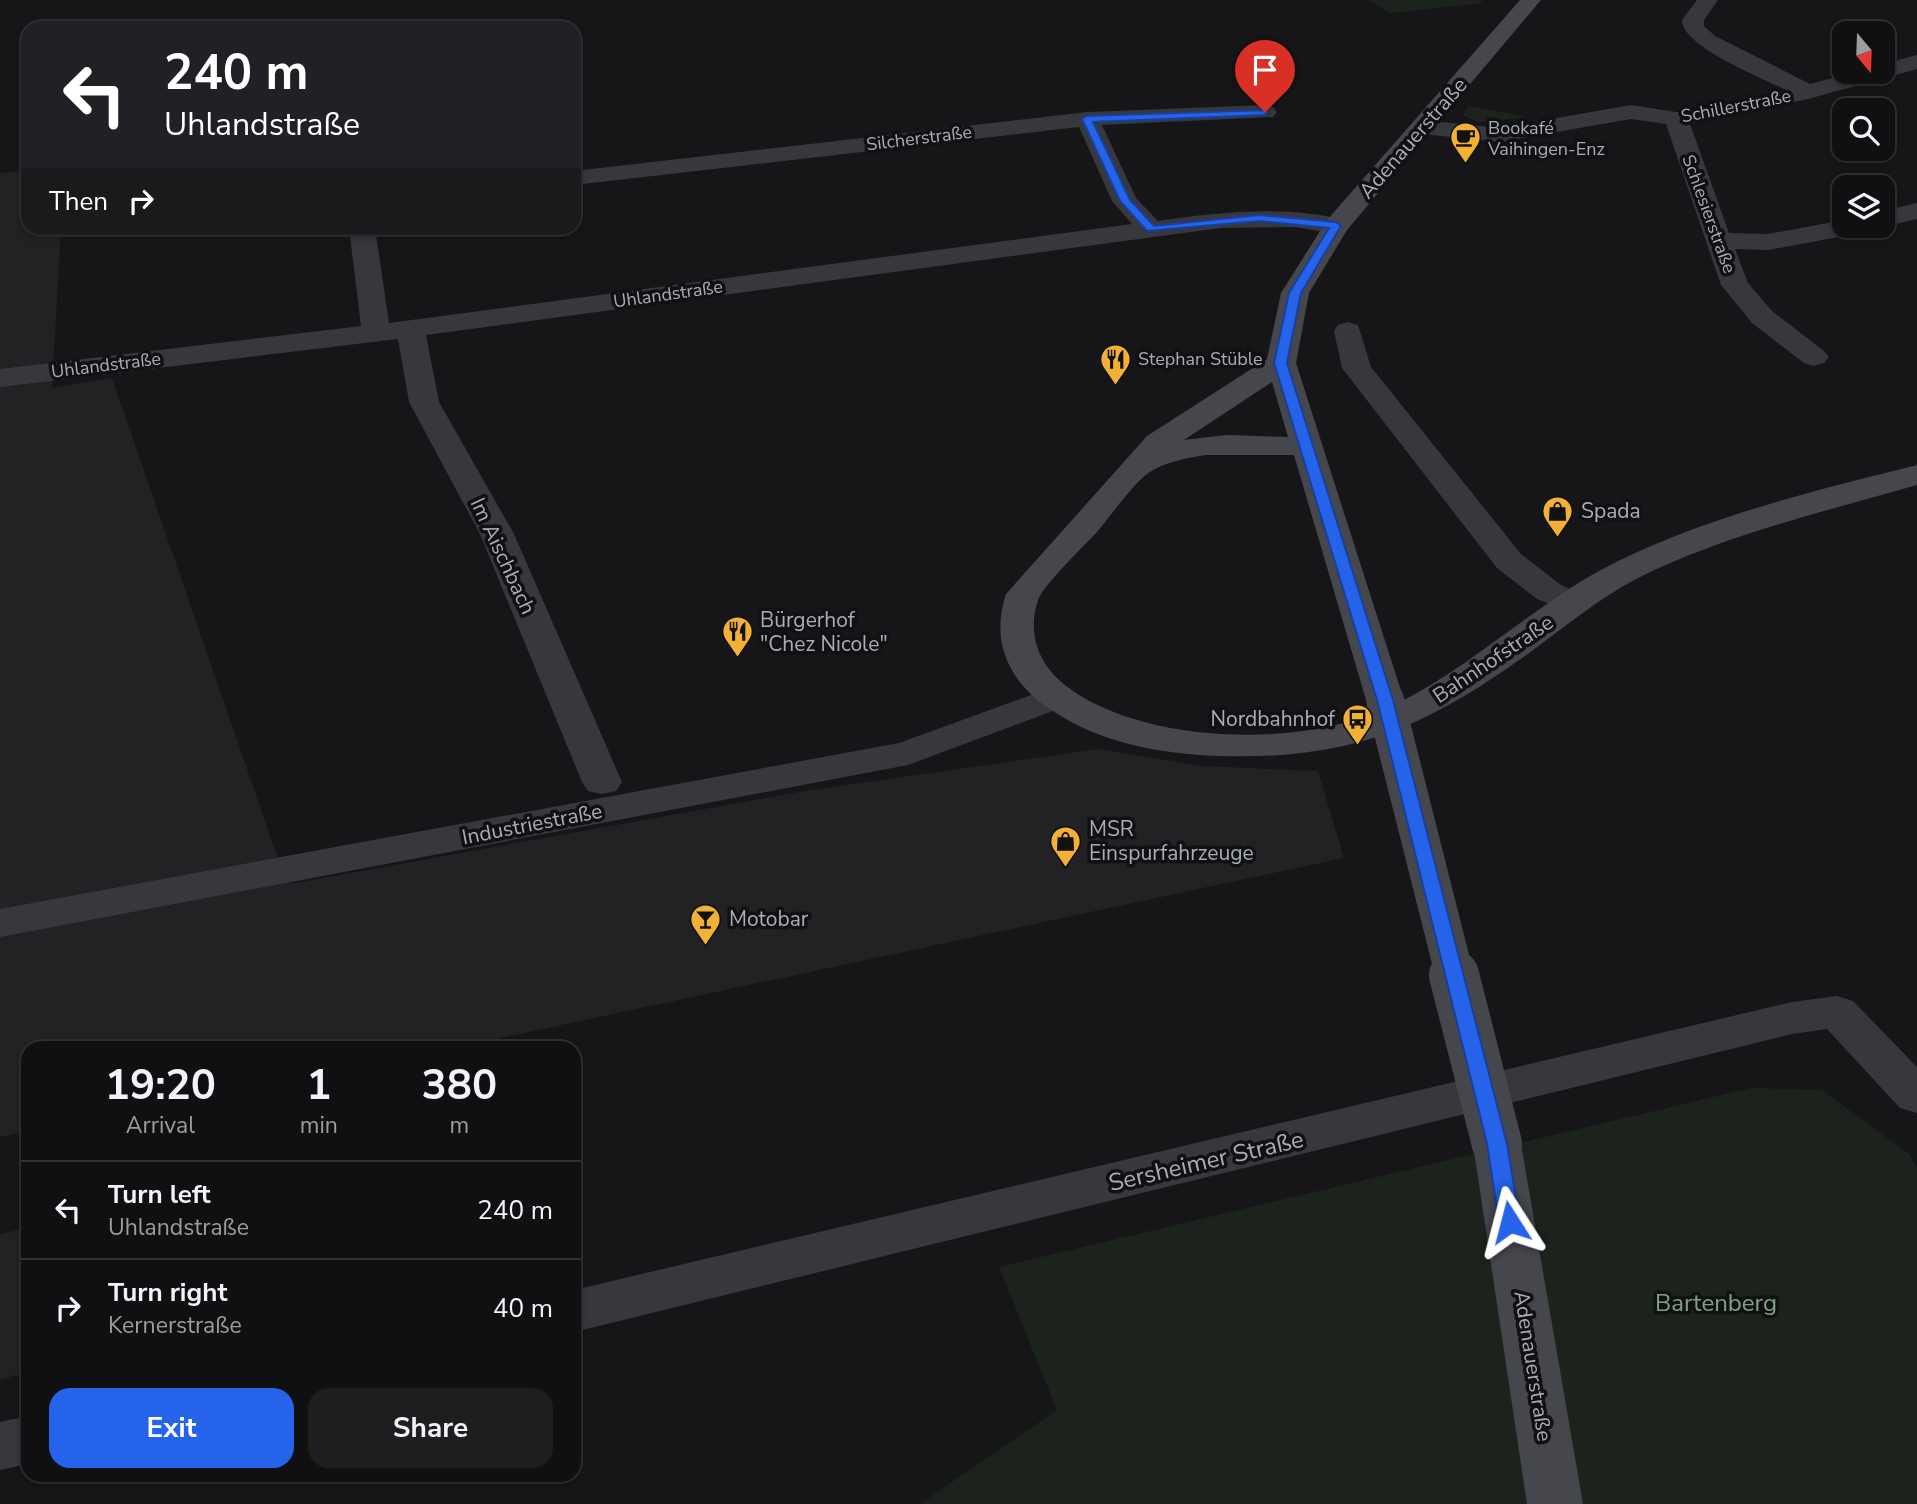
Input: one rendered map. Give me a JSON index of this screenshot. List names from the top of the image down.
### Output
{
  "streets": {
    "main road": ["Adenauerstraße", "Bahnhofstraße"],
    "street": [
      "Schillerstraße",
      "Silcherstraße",
      "Schlesierstraße",
      "Uhlandstraße",
      "Im Aischbach",
      "Industriestraße",
      "Sersheimer Straße"
    ]
  },
  "crossings": [
    ["Schillerstraße", "Adenauerstraße"],
    ["Schillerstraße", "Schlesierstraße"],
    ["Adenauerstraße", "Uhlandstraße"],
    ["Adenauerstraße", "Bahnhofstraße"],
    ["Uhlandstraße", "Im Aischbach"],
    ["Bahnhofstraße", "Industriestraße"]
  ],
  "parks": ["Bartenberg"],
  "places": {
    "cafe": ["Bookafé Vaihingen-Enz"],
    "restaurant": ["Stephan Stüble", "Bürgerhof \"Chez Nicole\""],
    "shop": ["Spada", "MSR Einspurfahrzeuge"],
    "bus stop": ["Nordbahnhof"],
    "bar": ["Motobar"]
  },
  "north": "bottom",
  "page": {
    "turn": ["240 m", "Uhlandstraße"],
    "then": "Then",
    "eta": [
      "19:20",
      "Arrival",
      "1",
      "min",
      "380",
      "m"
    ],
    "list": [
      {
        "name": "Turn left",
        "note": "Uhlandstraße",
        "value": "240 m"
      },
      {
        "name": "Turn right",
        "note": "Kernerstraße",
        "value": "40 m"
      }
    ],
    "buttons": ["Exit", "Share"]
  }
}
